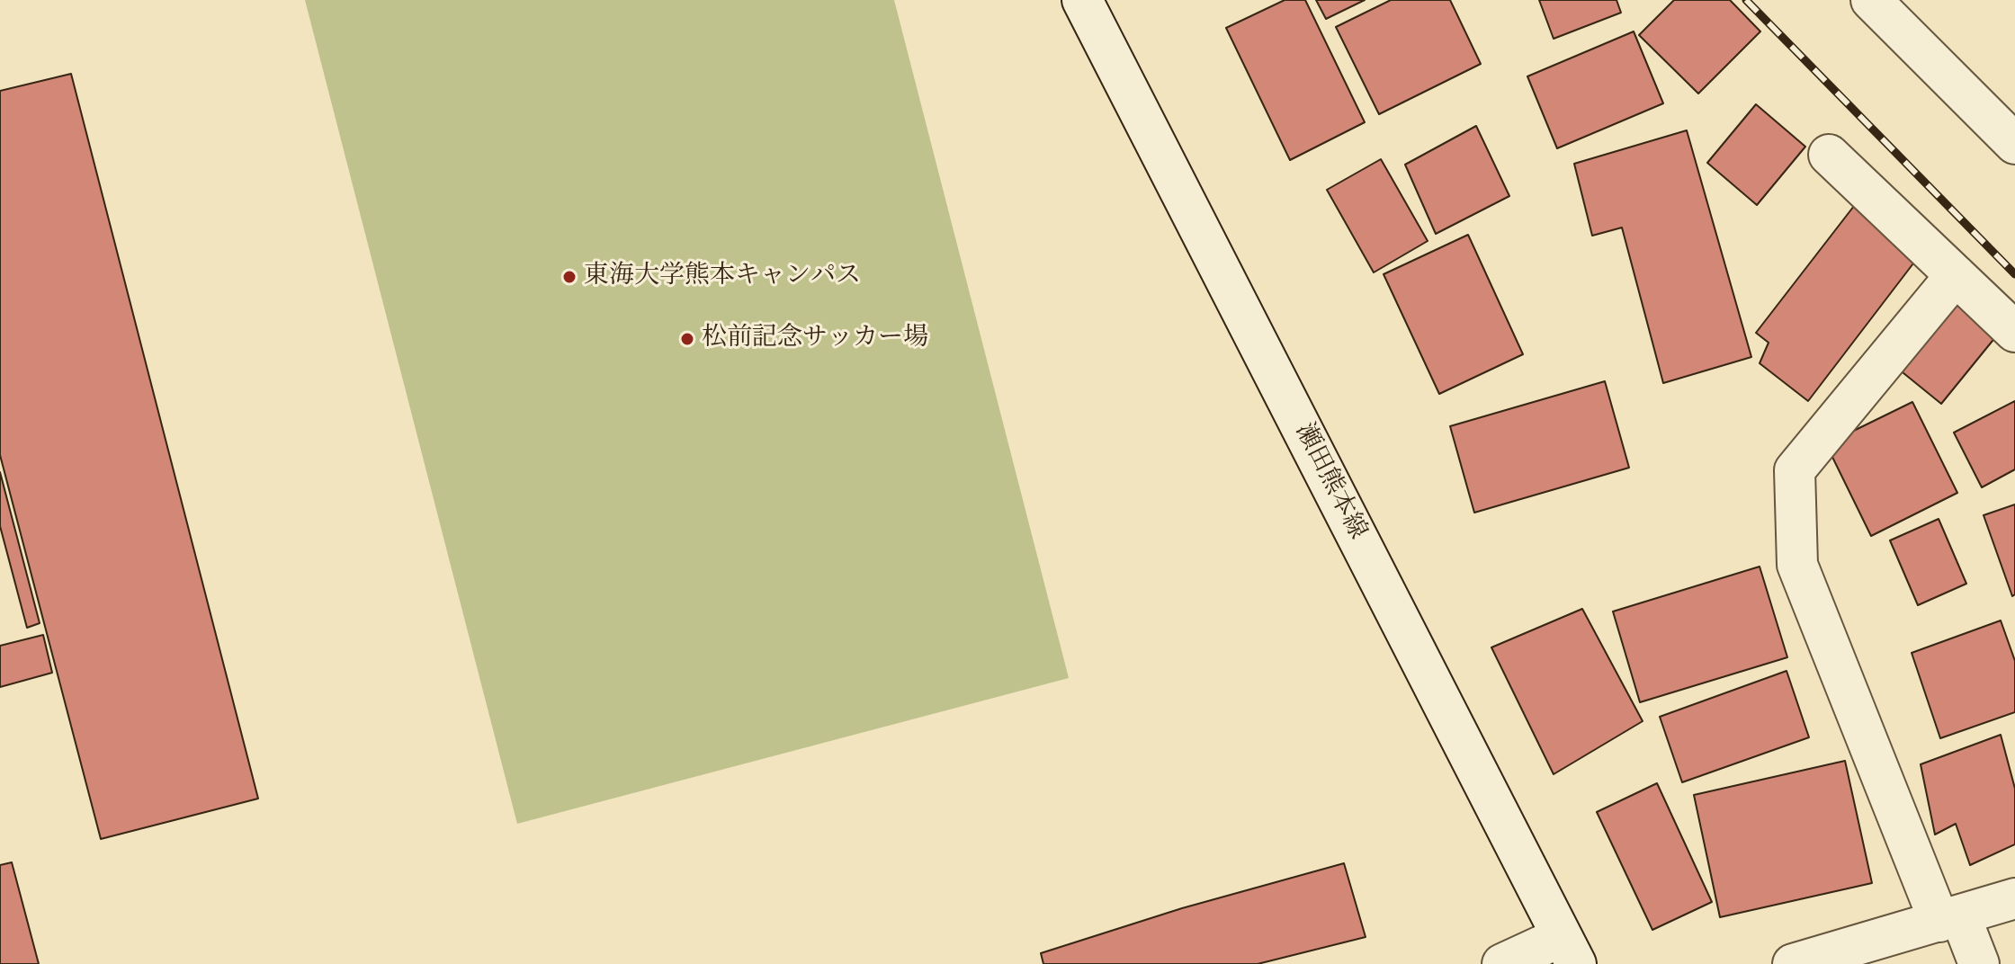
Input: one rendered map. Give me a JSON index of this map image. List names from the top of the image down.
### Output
{
  "streets": {
    "street": ["瀬田熊本線"]
  },
  "places": ["東海大学熊本キャンパス", "松前記念サッカー場"]
}
